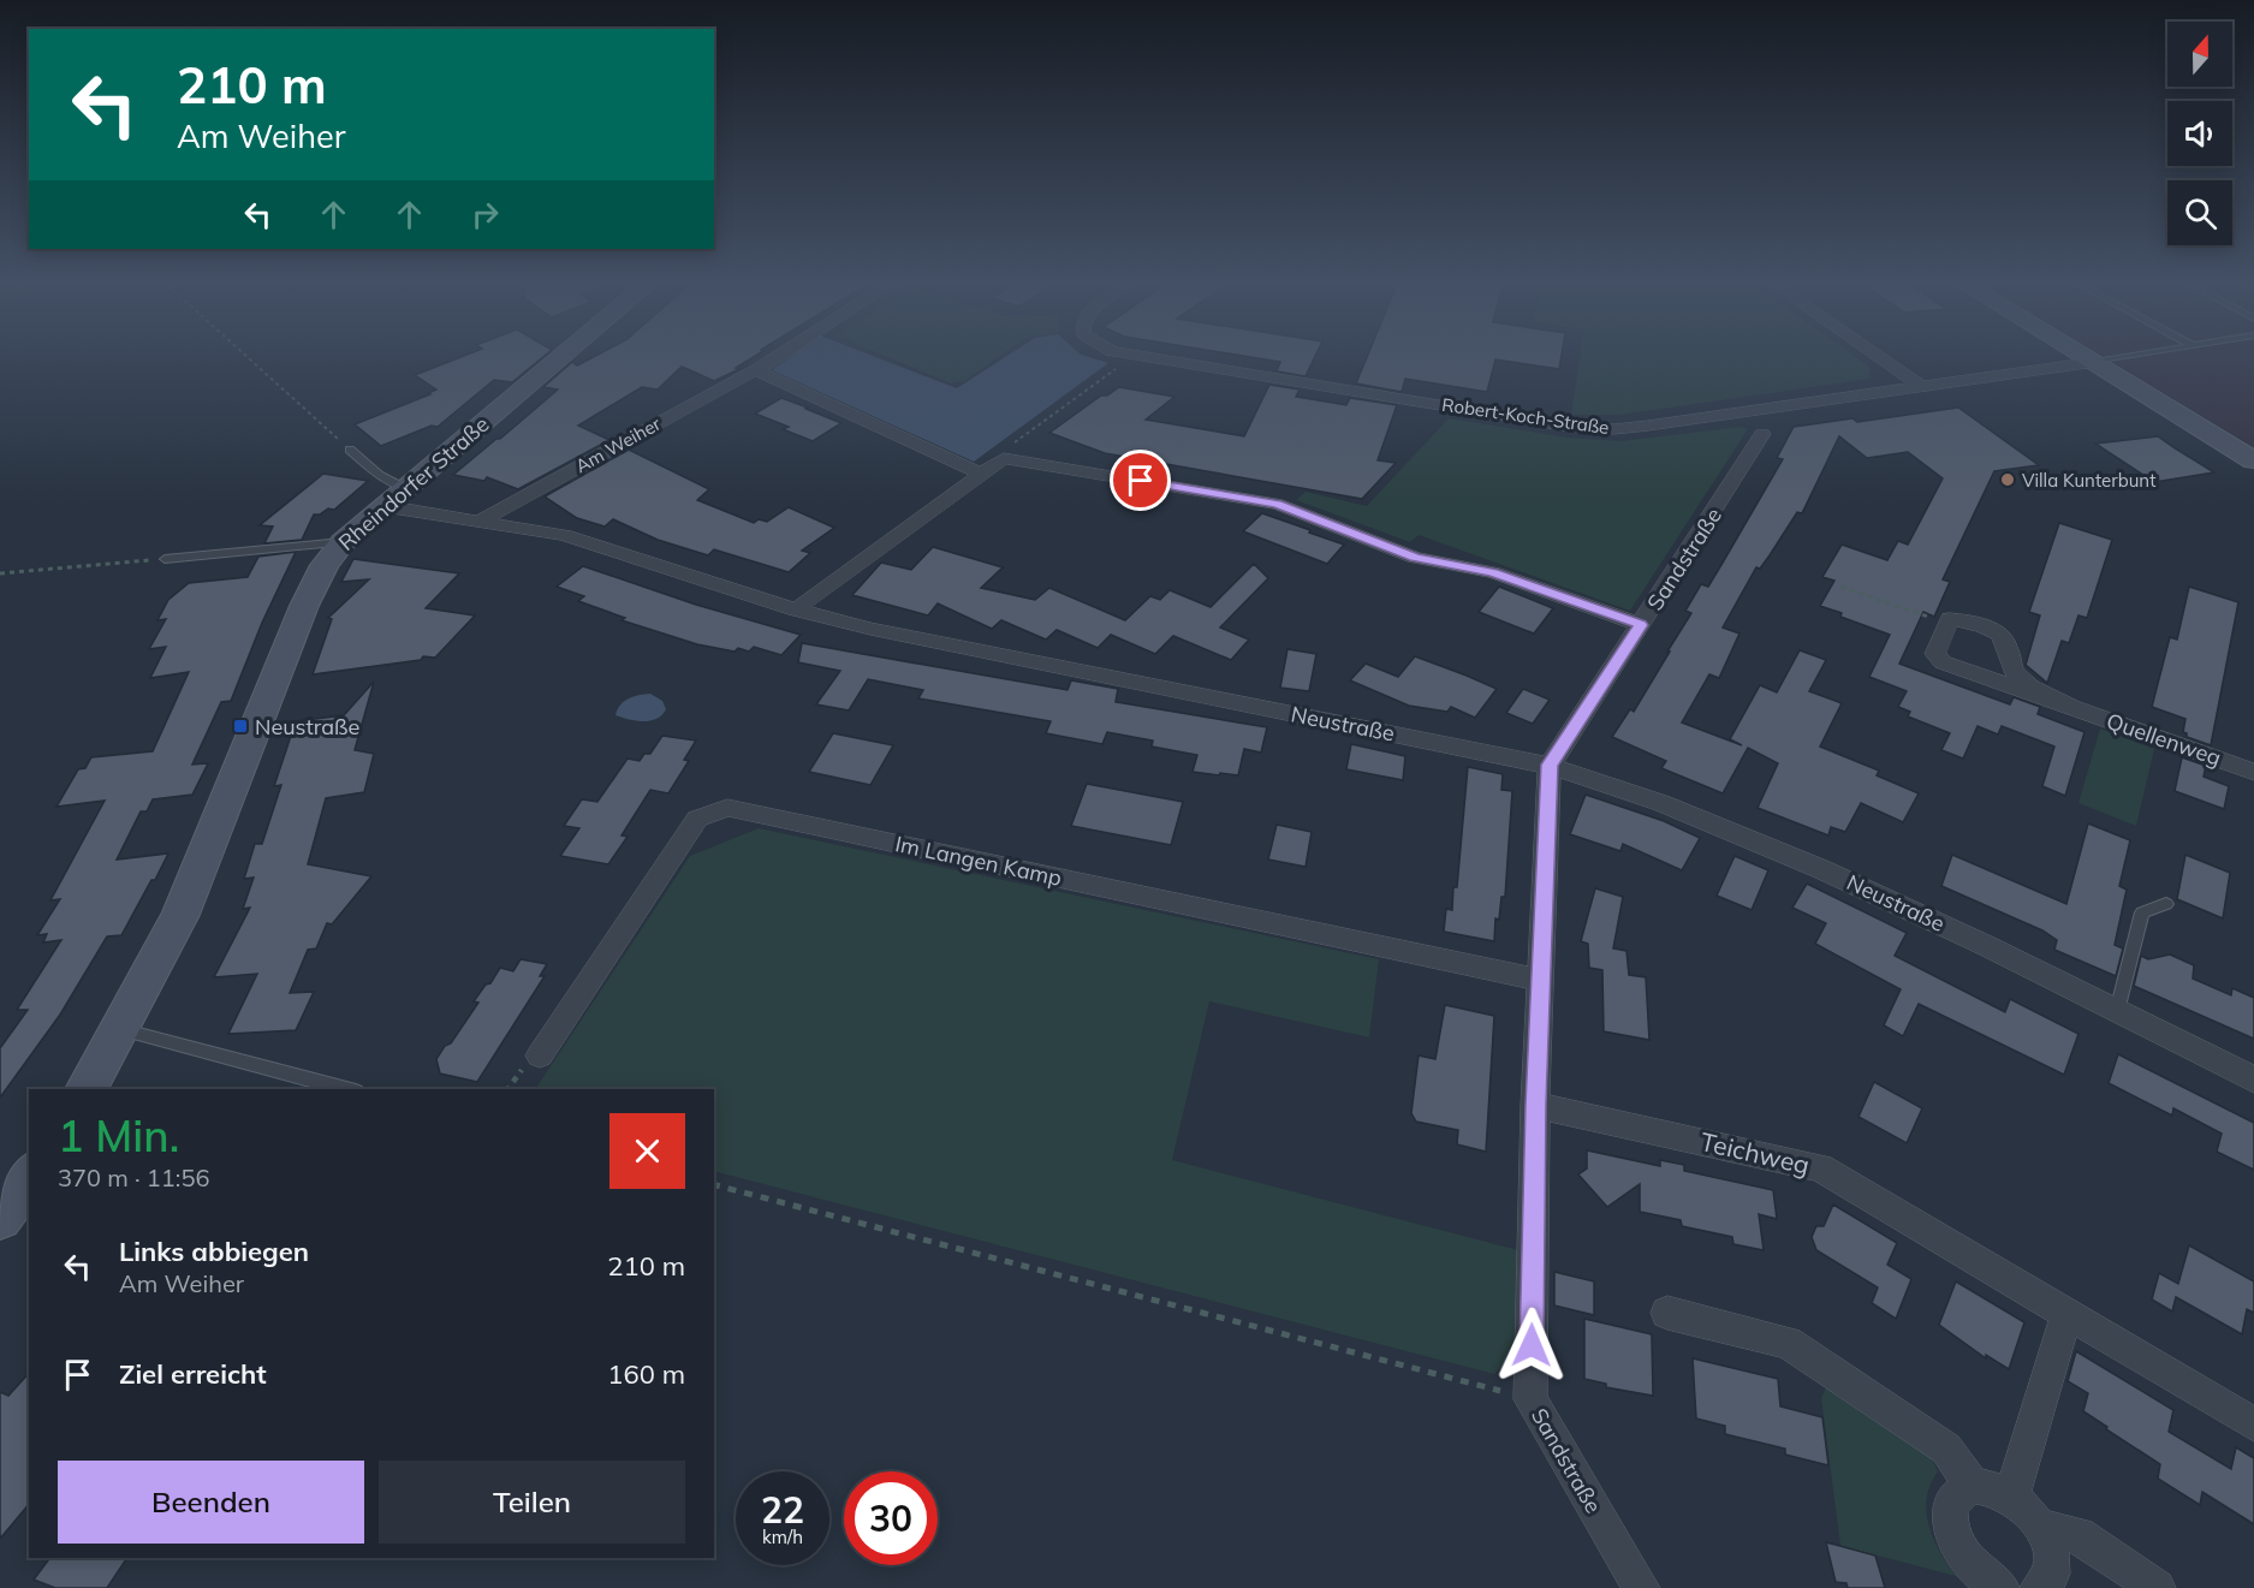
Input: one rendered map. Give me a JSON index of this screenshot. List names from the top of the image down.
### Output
{
  "streets": {
    "main road": ["Rheindorfer Straße"],
    "street": [
      "Robert-Koch-Straße",
      "Am Weiher",
      "Sandstraße",
      "Neustraße",
      "Quellenweg",
      "Im Langen Kamp",
      "Teichweg"
    ]
  },
  "crossings": [
    ["Am Weiher", "Neustraße"],
    ["Rheindorfer Straße", "Neustraße"],
    ["Sandstraße", "Neustraße"],
    ["Sandstraße", "Im Langen Kamp"],
    ["Sandstraße", "Teichweg"]
  ],
  "places": {
    "other": ["Villa Kunterbunt"],
    "transit": ["Neustraße"]
  },
  "north": "top",
  "page": {
    "turn": ["210 m", "Am Weiher"],
    "heading": ["1 Min.", "370 m · 11:56"],
    "list": [
      {
        "name": "Links abbiegen",
        "note": "Am Weiher",
        "value": "210 m"
      },
      {
        "name": "Ziel erreicht",
        "value": "160 m"
      }
    ],
    "buttons": ["Beenden", "Teilen"],
    "speed": "22 km/h",
    "limit": "30"
  }
}
